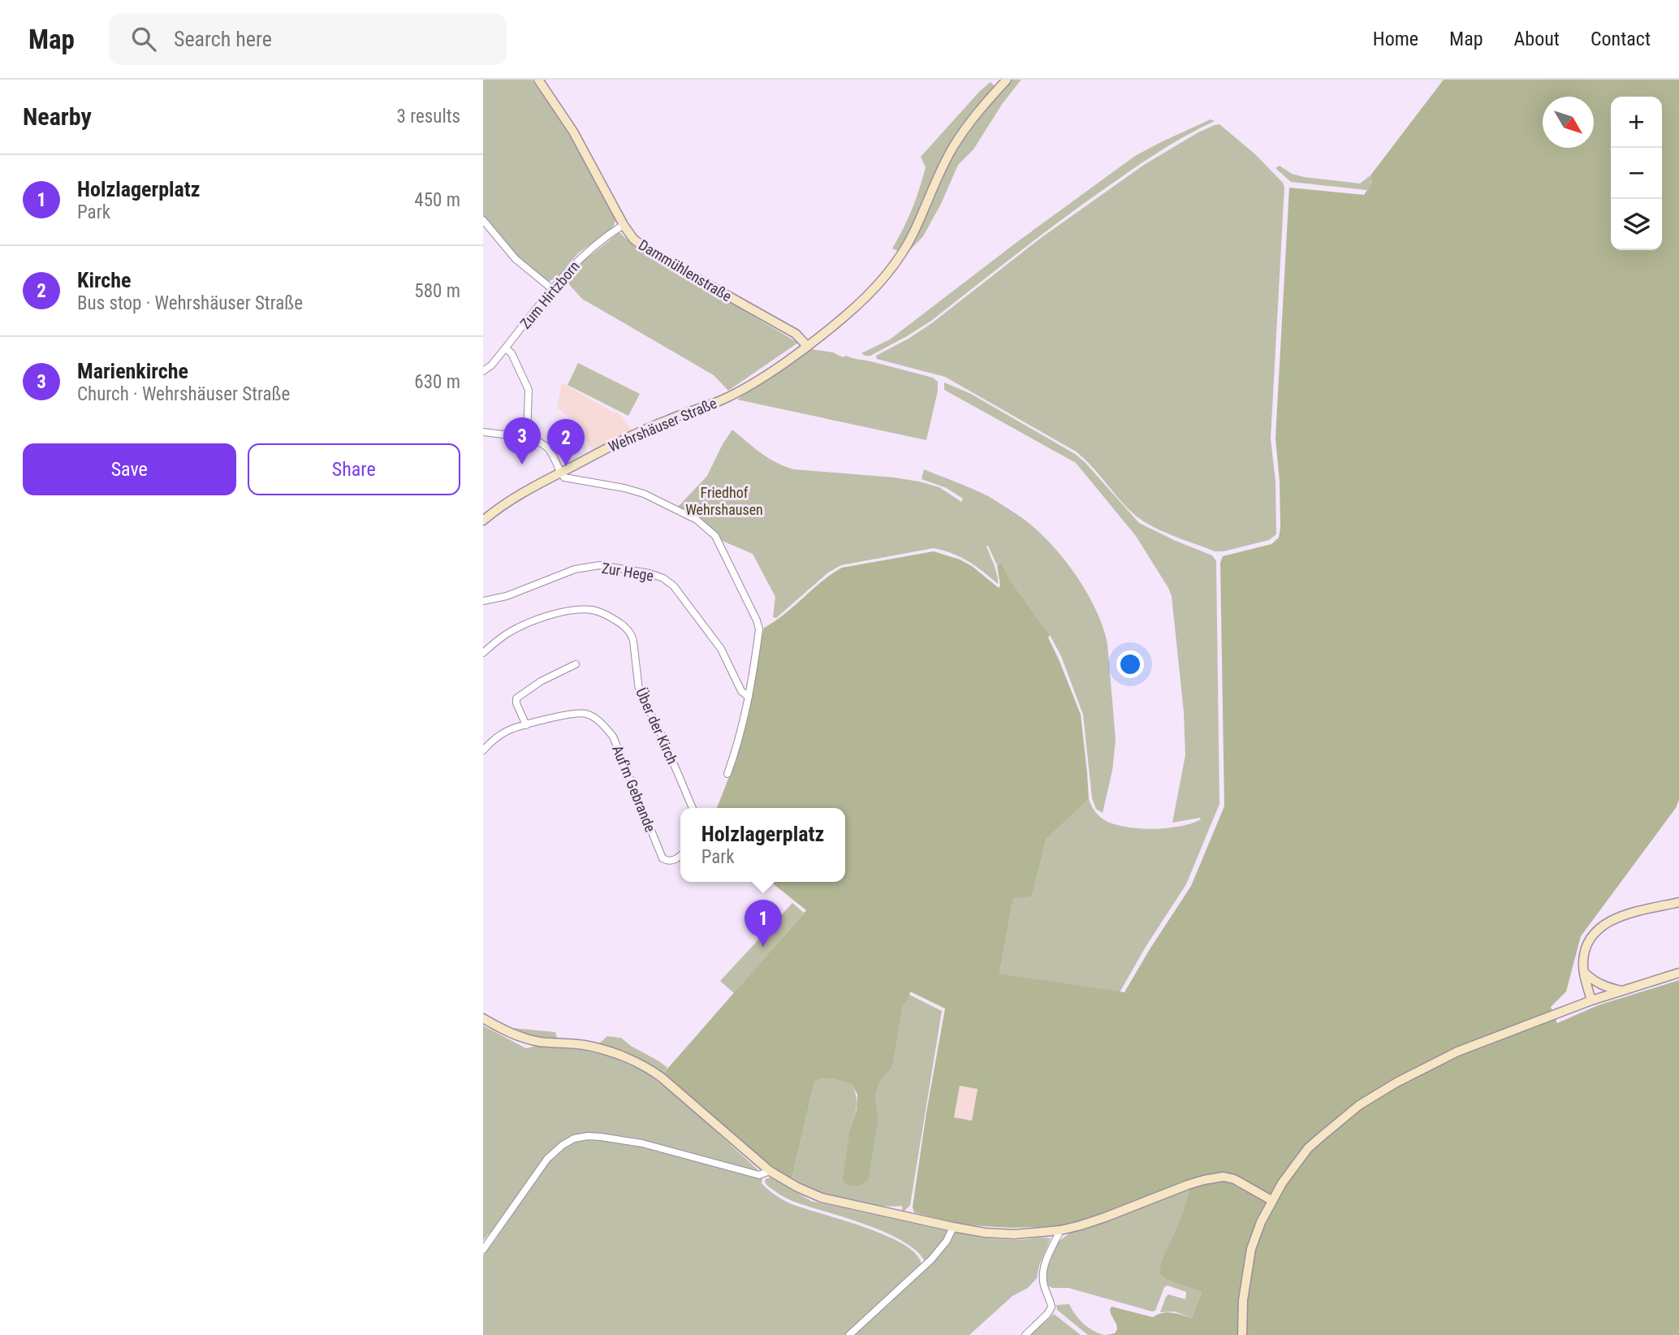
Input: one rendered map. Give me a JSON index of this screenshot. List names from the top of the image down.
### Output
{
  "streets": {
    "street": [
      "Dammühlenstraße",
      "Zum Hirtzborn",
      "Wehrshäuser Straße",
      "Zur Hege",
      "Über der Kirch",
      "Auf'm Gebrande"
    ]
  },
  "crossings": [
    ["Dammühlenstraße", "Zum Hirtzborn"],
    ["Dammühlenstraße", "Wehrshäuser Straße"]
  ],
  "parks": ["Friedhof Wehrshausen"],
  "north": "bottom right",
  "page": {
    "header": "Map",
    "search": "Search here",
    "nav": [
      "Home",
      "Map",
      "About",
      "Contact"
    ],
    "heading": ["Nearby", "3 results"],
    "map_buttons": ["+", "−"],
    "list": [
      {
        "mark": "1",
        "name": "Holzlagerplatz",
        "note": "Park",
        "value": "450 m"
      },
      {
        "mark": "2",
        "name": "Kirche",
        "note": "Bus stop · Wehrshäuser Straße",
        "value": "580 m"
      },
      {
        "mark": "3",
        "name": "Marienkirche",
        "note": "Church · Wehrshäuser Straße",
        "value": "630 m"
      }
    ],
    "pins": ["3", "2", "1"],
    "buttons": ["Save", "Share"],
    "popup": ["Holzlagerplatz", "Park"]
  }
}
